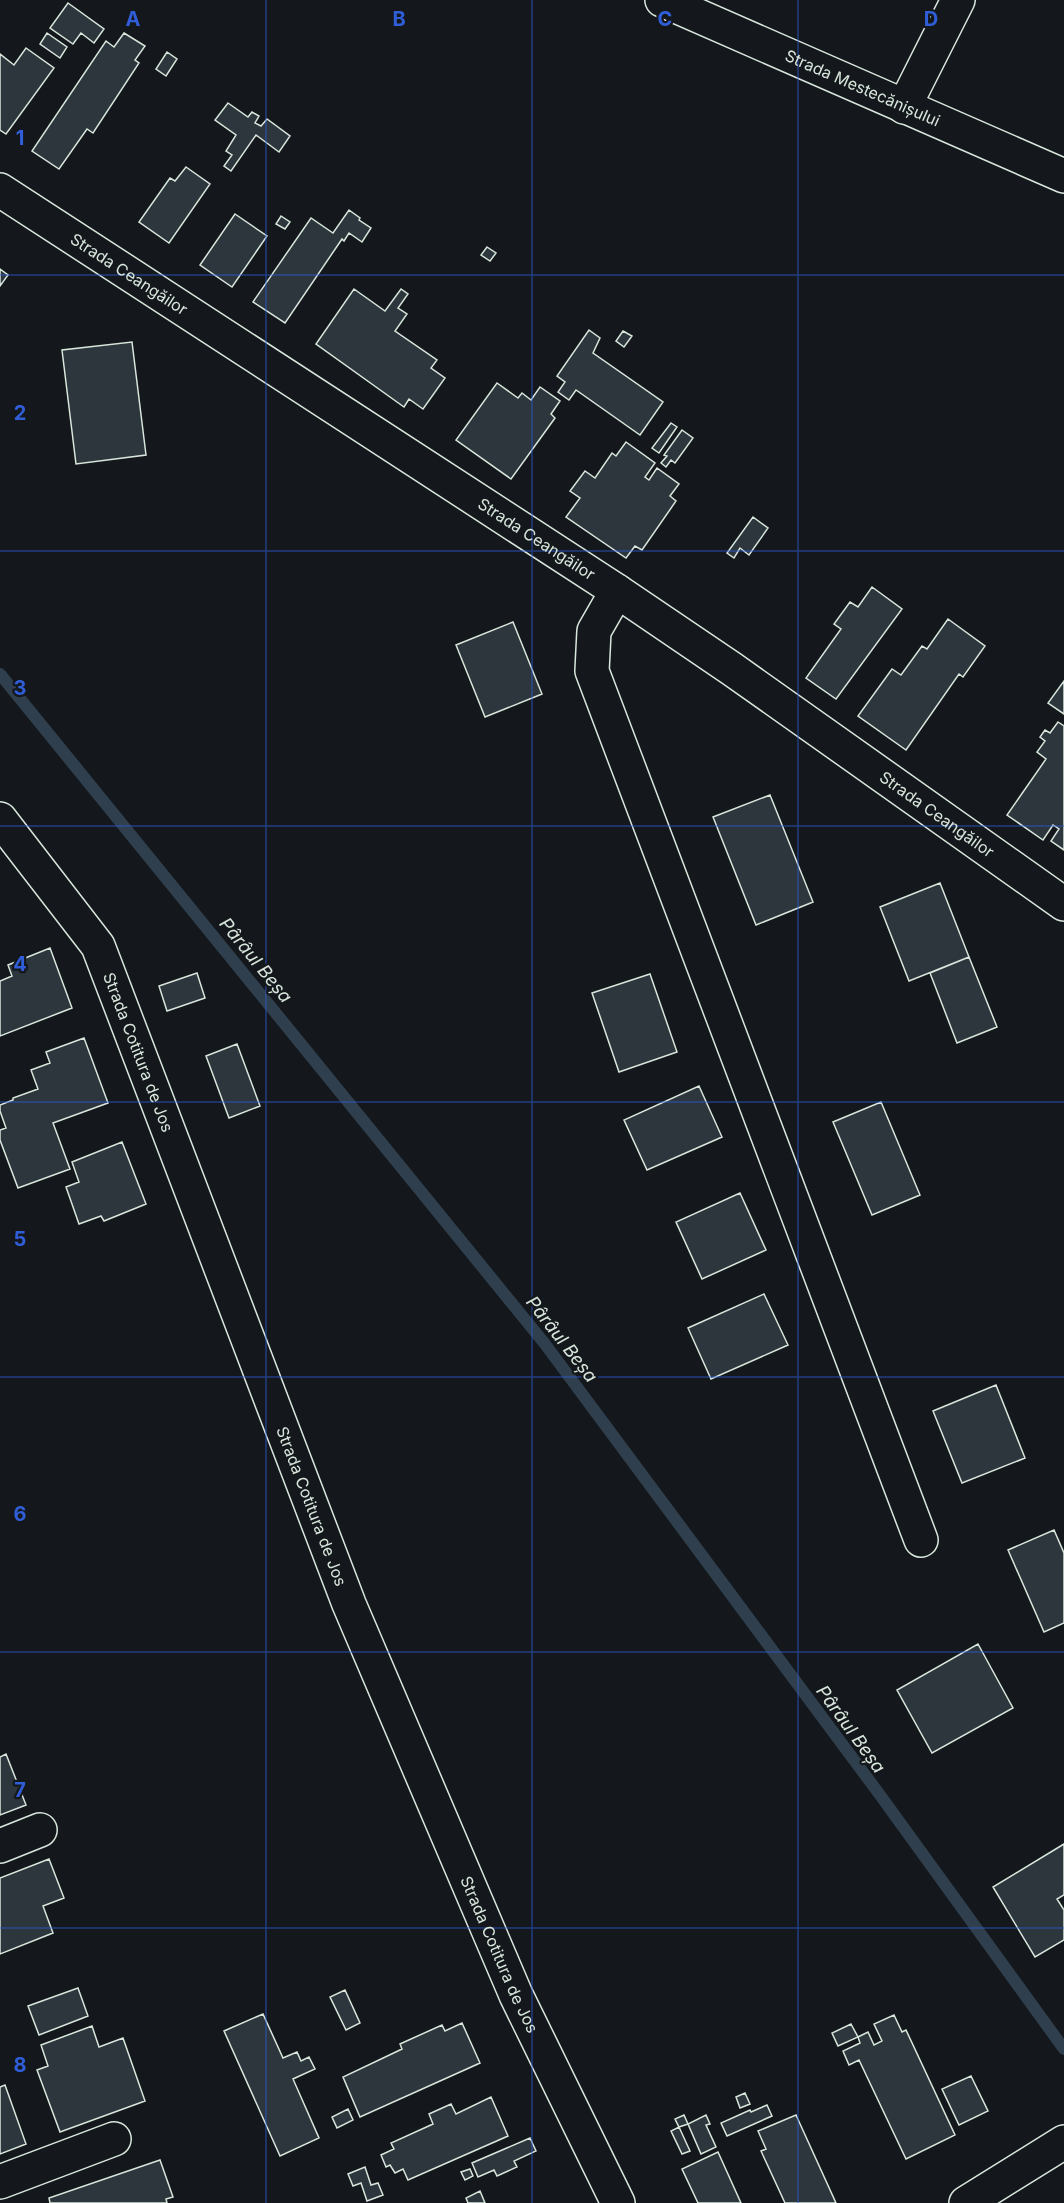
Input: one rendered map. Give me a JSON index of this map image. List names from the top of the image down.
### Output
{
  "streets": {
    "street": ["Strada Mestecănișului", "Strada Ceangăilor", "Strada Cotitura de Jos"]
  },
  "water": ["Pârâul Beșa"],
  "grid": {
    "columns": [
      "A",
      "B",
      "C",
      "D"
    ],
    "rows": [
      "1",
      "2",
      "3",
      "4",
      "5",
      "6",
      "7",
      "8"
    ]
  }
}
